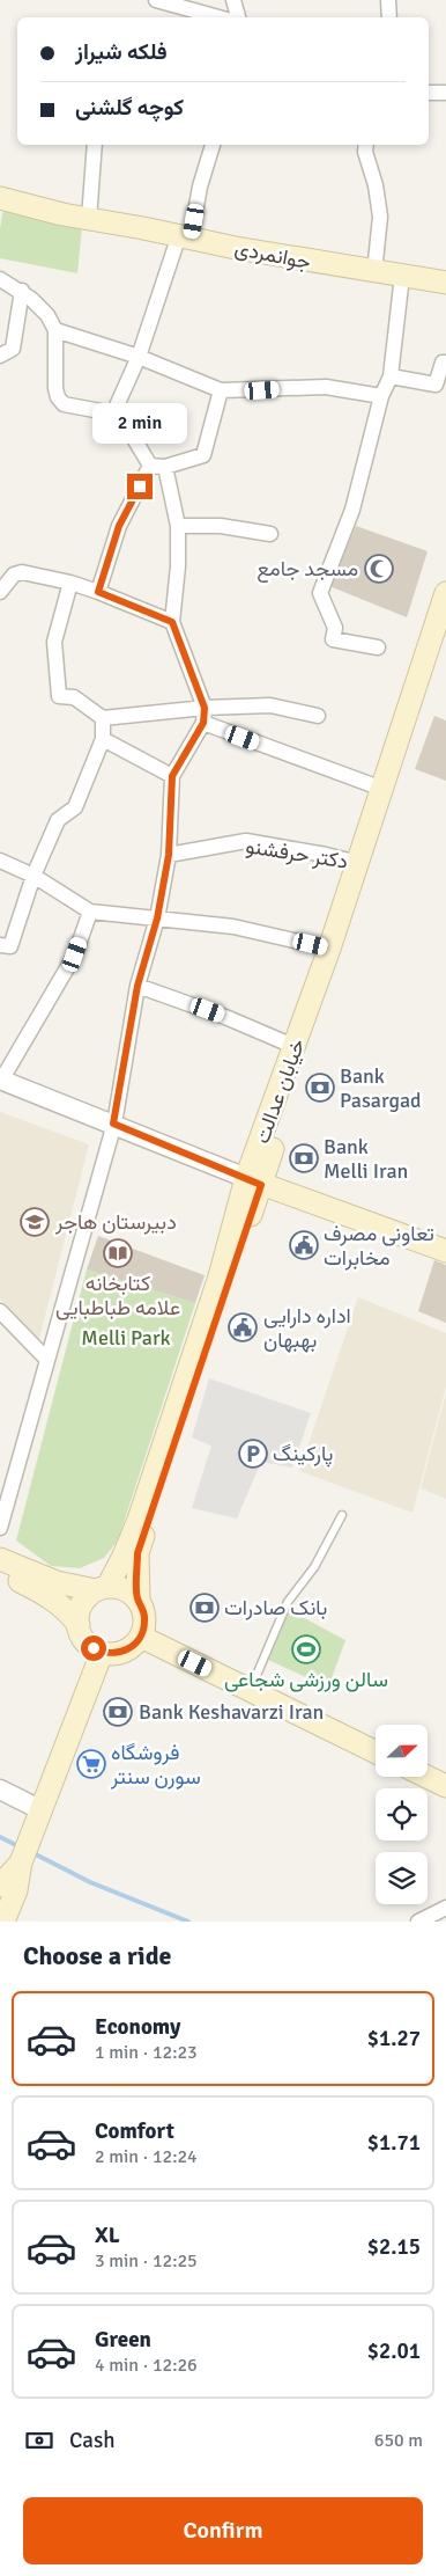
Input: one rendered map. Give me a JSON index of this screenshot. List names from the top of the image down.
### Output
{
  "streets": {
    "main road": ["جوانمردی", "خیابان عدالت"],
    "street": ["دکتر حرفشنو"]
  },
  "crossings": [
    ["دکتر حرفشنو", "خیابان عدالت"]
  ],
  "parks": ["Melli Park"],
  "places": {
    "mosque": ["مسجد جامع"],
    "bank": [
      "Bank Pasargad",
      "Bank Melli Iran",
      "بانک صادرات",
      "Bank Keshavarzi Iran"
    ],
    "school or university": ["دبیرستان هاجر"],
    "public building": ["تعاونی مصرف مخابرات", "اداره دارایی بهبهان"],
    "library": ["کتابخانه علامه طباطبایی"],
    "parking": ["پارکینگ"],
    "sports": ["سالن ورزشی شجاعی"],
    "supermarket": ["فروشگاه سورن سنتر"]
  },
  "north": "right",
  "page": {
    "banner": ["فلکه شیراز", "کوچه گلشنی"],
    "bubble": "2 min",
    "heading": "Choose a ride",
    "list": [
      {
        "name": "Economy",
        "note": "1 min · 12:23",
        "value": "$1.27"
      },
      {
        "name": "Comfort",
        "note": "2 min · 12:24",
        "value": "$1.71"
      },
      {
        "name": "XL",
        "note": "3 min · 12:25",
        "value": "$2.15"
      },
      {
        "name": "Green",
        "note": "4 min · 12:26",
        "value": "$2.01"
      }
    ],
    "pay": ["Cash", "650 m"],
    "buttons": "Confirm"
  }
}
